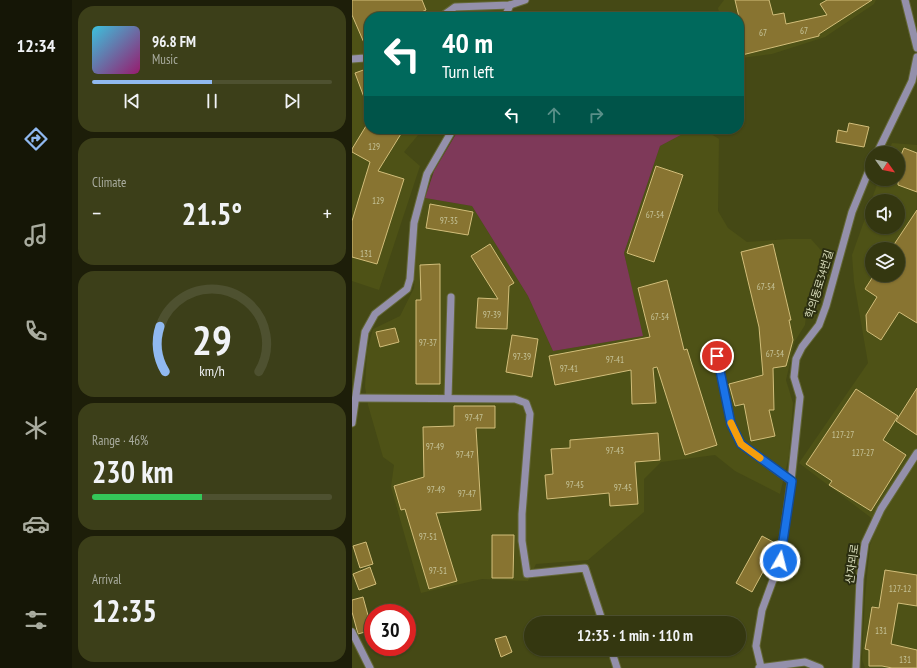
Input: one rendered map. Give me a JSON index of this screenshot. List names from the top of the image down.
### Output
{
  "streets": {
    "street": ["학의동로34번길", "산자뫼로"]
  },
  "house_numbers": [
    "67",
    "67",
    "129",
    "129",
    "67-54",
    "97-35",
    "131",
    "67-54",
    "97-39",
    "67-54",
    "97-37",
    "67-54",
    "97-39",
    "97-41",
    "97-41",
    "97-47",
    "127-27",
    "97-49",
    "97-43",
    "127-27",
    "97-47",
    "97-45",
    "97-45",
    "97-49",
    "97-47",
    "97-51",
    "97-51",
    "127-12",
    "131",
    "131"
  ],
  "north": "bottom right",
  "page": {
    "tabs": "12:34",
    "turn": ["40 m", "Turn left"],
    "song": ["96.8 FM", "Music"],
    "tile": [
      "Climate",
      ["Range · 46%", "230 km"],
      ["Arrival", "12:35"]
    ],
    "heat": ["−", "21.5°", "+"],
    "limit": "30",
    "trip": "12:35 · 1 min · 110 m",
    "gauge": ["29", "km/h"]
  }
}
